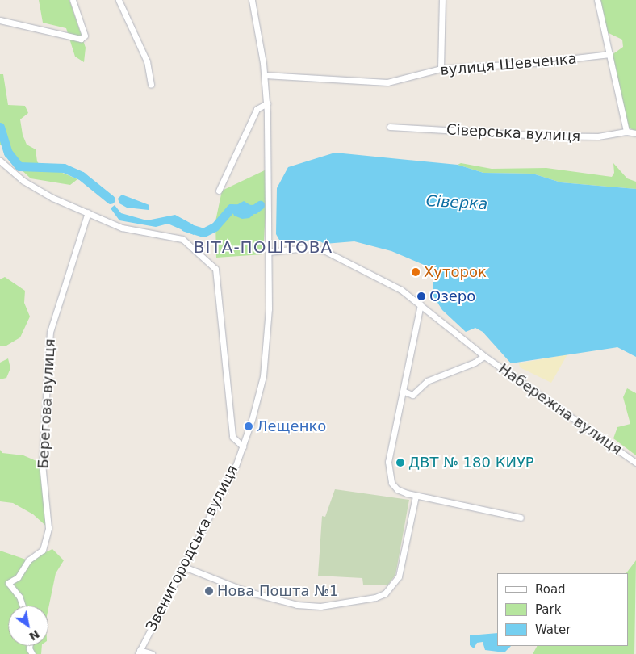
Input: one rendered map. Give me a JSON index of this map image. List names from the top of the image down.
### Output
{
  "streets": {
    "street": [
      "вулиця Шевченка",
      "Сіверська вулиця",
      "Берегова вулиця",
      "Набережна вулиця",
      "Звенигородська вулиця"
    ]
  },
  "crossings": [
    ["вулиця Шевченка", "Звенигородська вулиця"],
    ["Набережна вулиця", "Звенигородська вулиця"]
  ],
  "districts": ["ВІТА-ПОШТОВА"],
  "water": ["Сіверка"],
  "places": [
    "Хуторок",
    "Озеро",
    "Лещенко",
    "ДВТ № 180 КИУР",
    "Нова Пошта №1"
  ],
  "legend": ["Road", "Park", "Water"],
  "north": "bottom right"
}
